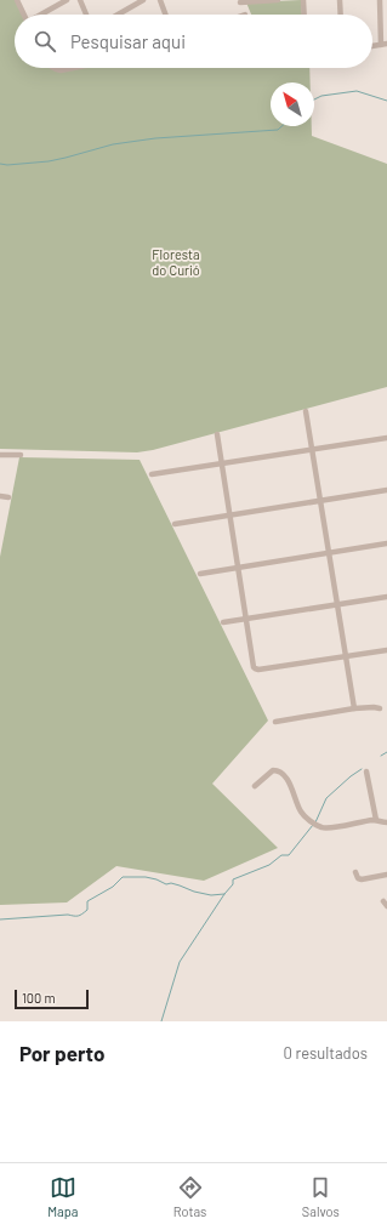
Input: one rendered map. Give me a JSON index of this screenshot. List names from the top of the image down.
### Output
{
  "parks": ["Floresta do Curió"],
  "scale_bar": "100 m",
  "north": "top left",
  "page": {
    "search": "Pesquisar aqui",
    "scale": "100 m",
    "heading": ["Por perto", "0 resultados"],
    "nav": ["Mapa", "Rotas", "Salvos"]
  }
}
